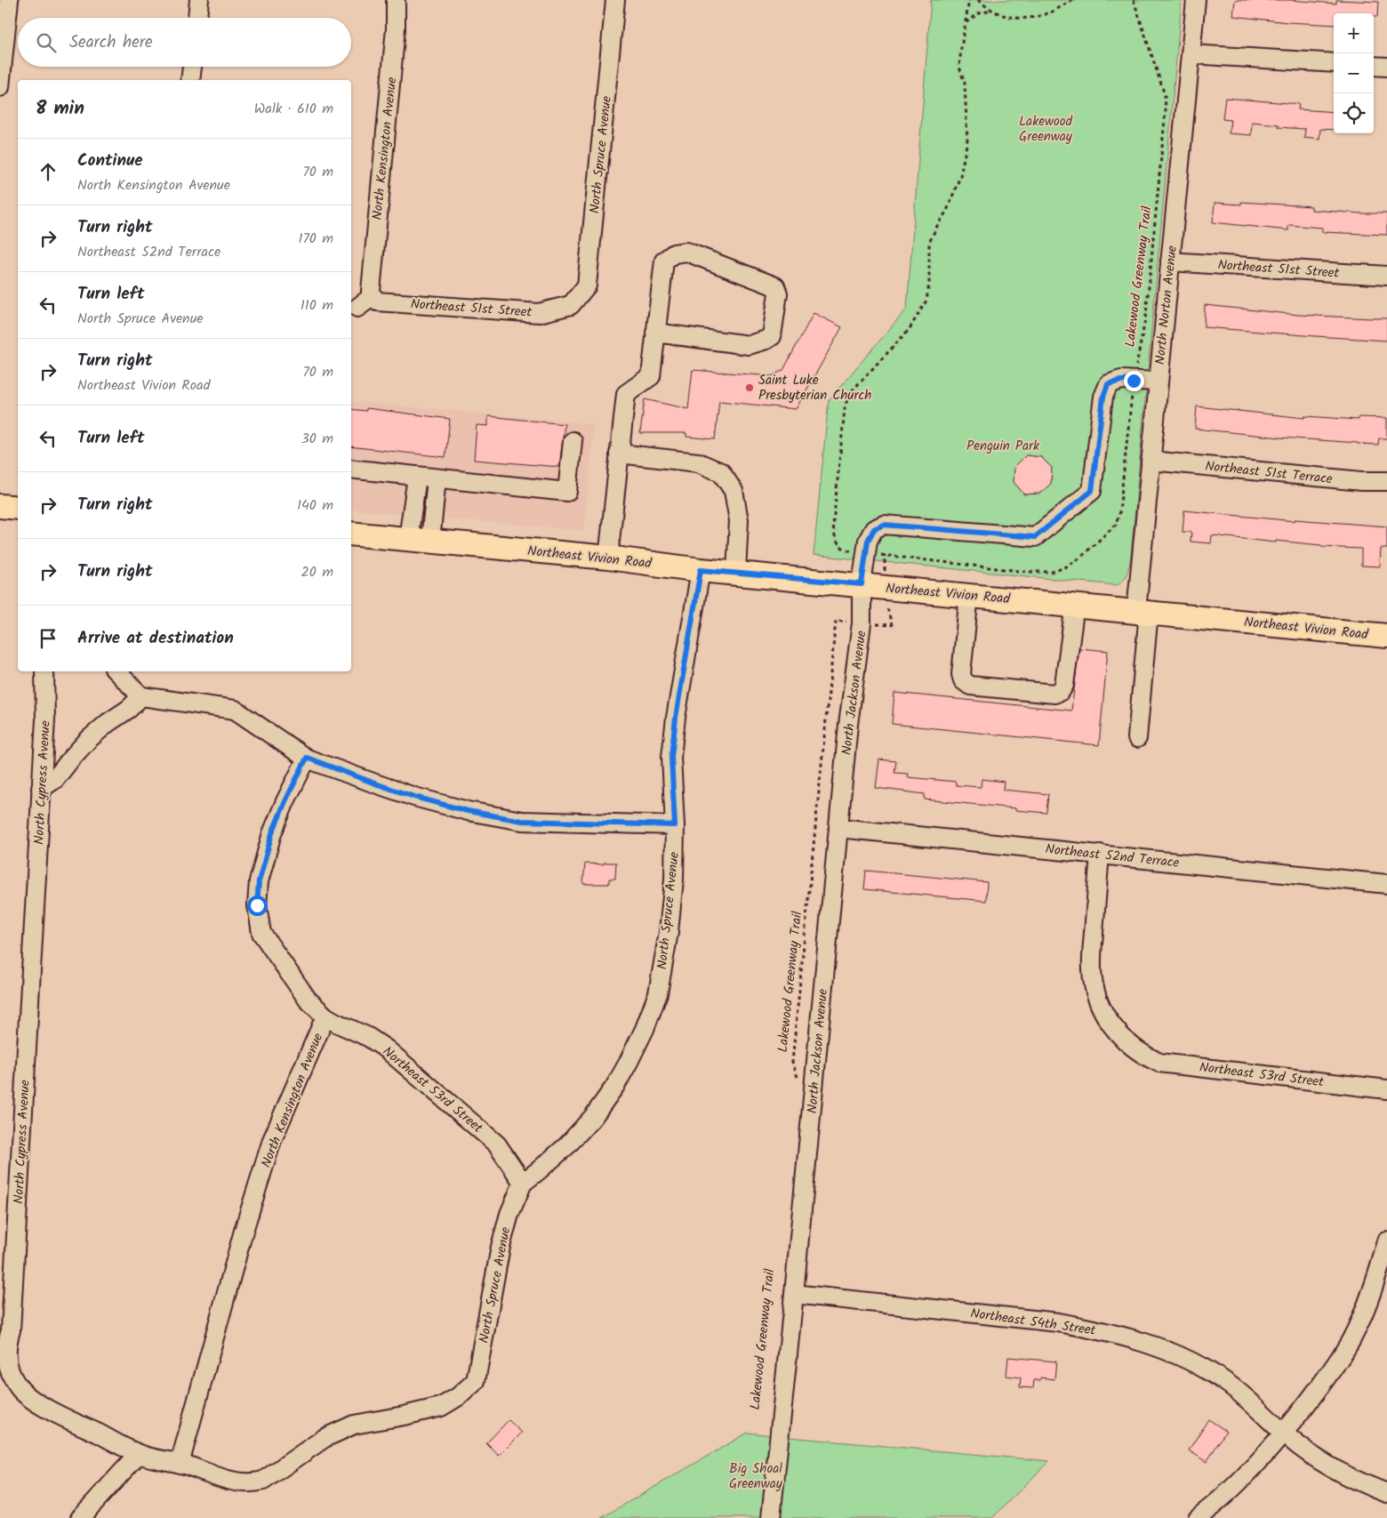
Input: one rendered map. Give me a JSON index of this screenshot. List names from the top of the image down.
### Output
{
  "streets": {
    "main road": ["Northeast Vivion Road"],
    "street": [
      "North Kensington Avenue",
      "North Spruce Avenue",
      "Northeast 51st Street",
      "North Norton Avenue",
      "Northeast 51st Terrace",
      "North Jackson Avenue",
      "North Cypress Avenue",
      "Northeast 52nd Terrace",
      "Northeast 53rd Street",
      "Northeast 54th Street"
    ],
    "path": ["Lakewood Greenway Trail"]
  },
  "crossings": [
    ["North Kensington Avenue", "North Spruce Avenue"],
    ["North Kensington Avenue", "Northeast 51st Street"],
    ["North Kensington Avenue", "North Cypress Avenue"],
    ["North Kensington Avenue", "Northeast 53rd Street"],
    ["North Spruce Avenue", "Northeast 51st Street"],
    ["North Spruce Avenue", "Northeast Vivion Road"],
    ["North Spruce Avenue", "North Cypress Avenue"],
    ["North Spruce Avenue", "Northeast 53rd Street"],
    ["Northeast 51st Street", "North Norton Avenue"],
    ["Lakewood Greenway Trail", "North Jackson Avenue"],
    ["North Norton Avenue", "Northeast 51st Terrace"],
    ["North Norton Avenue", "Northeast Vivion Road"],
    ["Northeast Vivion Road", "North Jackson Avenue"],
    ["North Jackson Avenue", "Northeast 52nd Terrace"],
    ["North Jackson Avenue", "Northeast 54th Street"],
    ["Northeast 52nd Terrace", "Northeast 53rd Street"]
  ],
  "parks": ["Lakewood Greenway", "Penguin Park", "Big Shoal Greenway"],
  "places": ["Saint Luke Presbyterian Church"],
  "page": {
    "map_buttons": ["+", "−"],
    "search": "Search here",
    "heading": ["8 min", "Walk · 610 m"],
    "list": [
      ["Continue", "North Kensington Avenue", "70 m"],
      ["Turn right", "Northeast 52nd Terrace", "170 m"],
      ["Turn left", "North Spruce Avenue", "110 m"],
      ["Turn right", "Northeast Vivion Road", "70 m"],
      ["Turn left", "30 m"],
      ["Turn right", "140 m"],
      ["Turn right", "20 m"],
      "Arrive at destination"
    ]
  }
}
